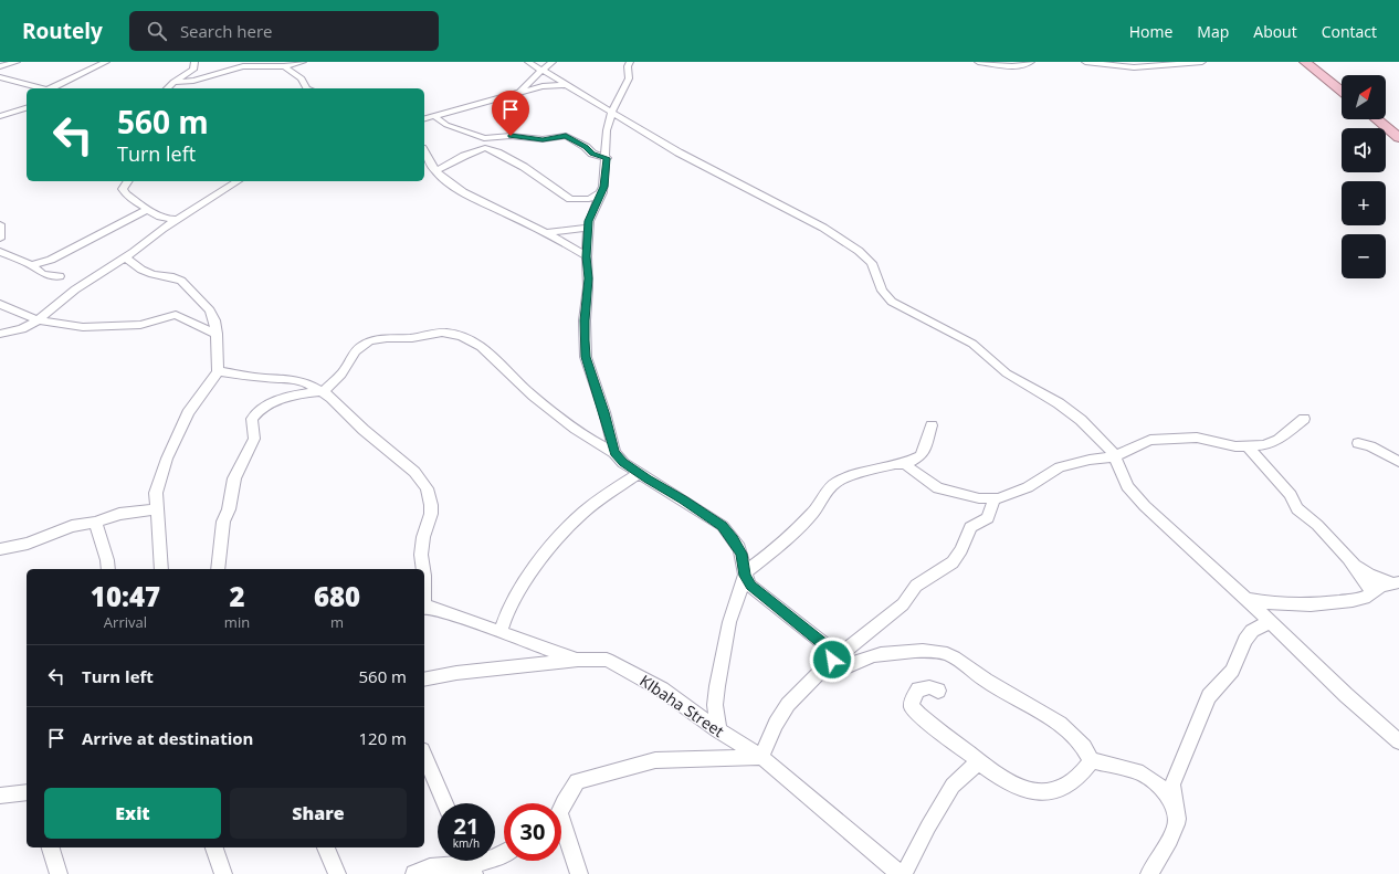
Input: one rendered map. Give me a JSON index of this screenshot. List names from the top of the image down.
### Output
{
  "streets": {
    "street": ["KIbaha Street"]
  },
  "north": "top right",
  "page": {
    "header": "Routely",
    "search": "Search here",
    "nav": [
      "Home",
      "Map",
      "About",
      "Contact"
    ],
    "map_buttons": ["+", "−"],
    "turn": ["560 m", "Turn left"],
    "eta": [
      "10:47",
      "Arrival",
      "2",
      "min",
      "680",
      "m"
    ],
    "list": [
      {
        "name": "Turn left",
        "value": "560 m"
      },
      {
        "name": "Arrive at destination",
        "value": "120 m"
      }
    ],
    "buttons": ["Exit", "Share"],
    "speed": "21 km/h",
    "limit": "30"
  }
}
